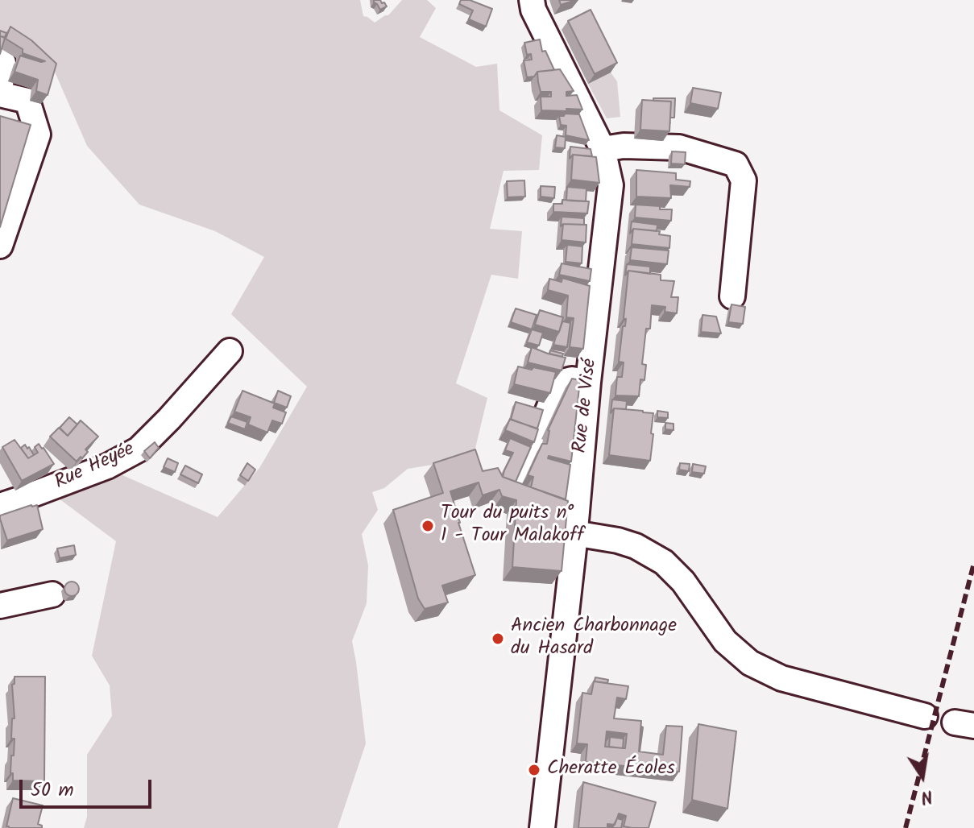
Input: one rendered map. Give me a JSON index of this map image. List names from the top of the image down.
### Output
{
  "streets": {
    "street": ["Rue de Visé", "Rue Heyée"]
  },
  "places": ["Tour du puits n° 1 - Tour Malakoff", "Ancien Charbonnage du Hasard", "Cheratte Écoles"],
  "scale_bar": "50 m",
  "north": "bottom"
}
